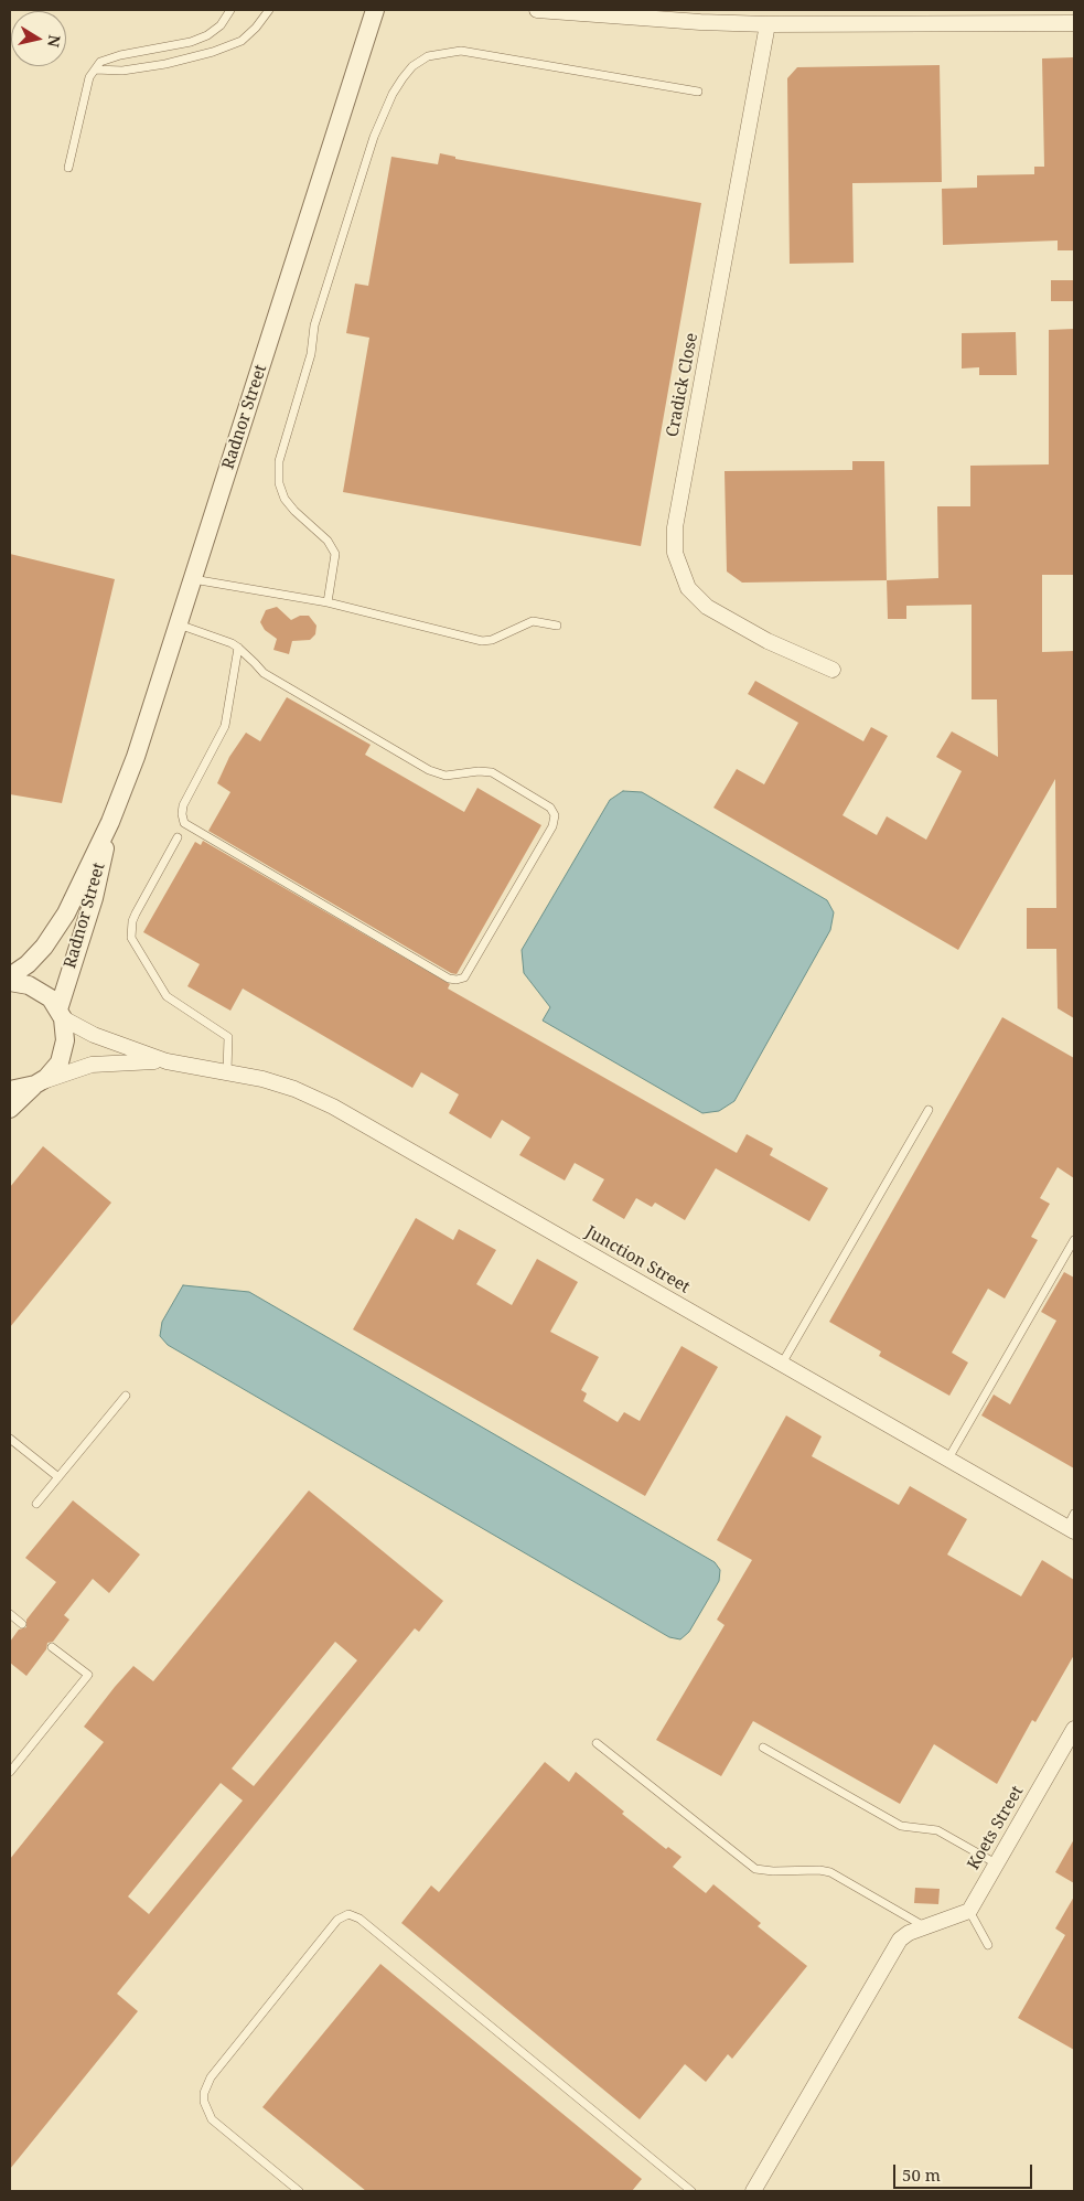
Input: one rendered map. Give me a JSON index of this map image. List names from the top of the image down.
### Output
{
  "streets": {
    "street": [
      "Cradick Close",
      "Radnor Street",
      "Junction Street",
      "Koets Street"
    ]
  },
  "crossings": [
    ["Radnor Street", "Junction Street"]
  ],
  "scale_bar": "50 m",
  "north": "right"
}
